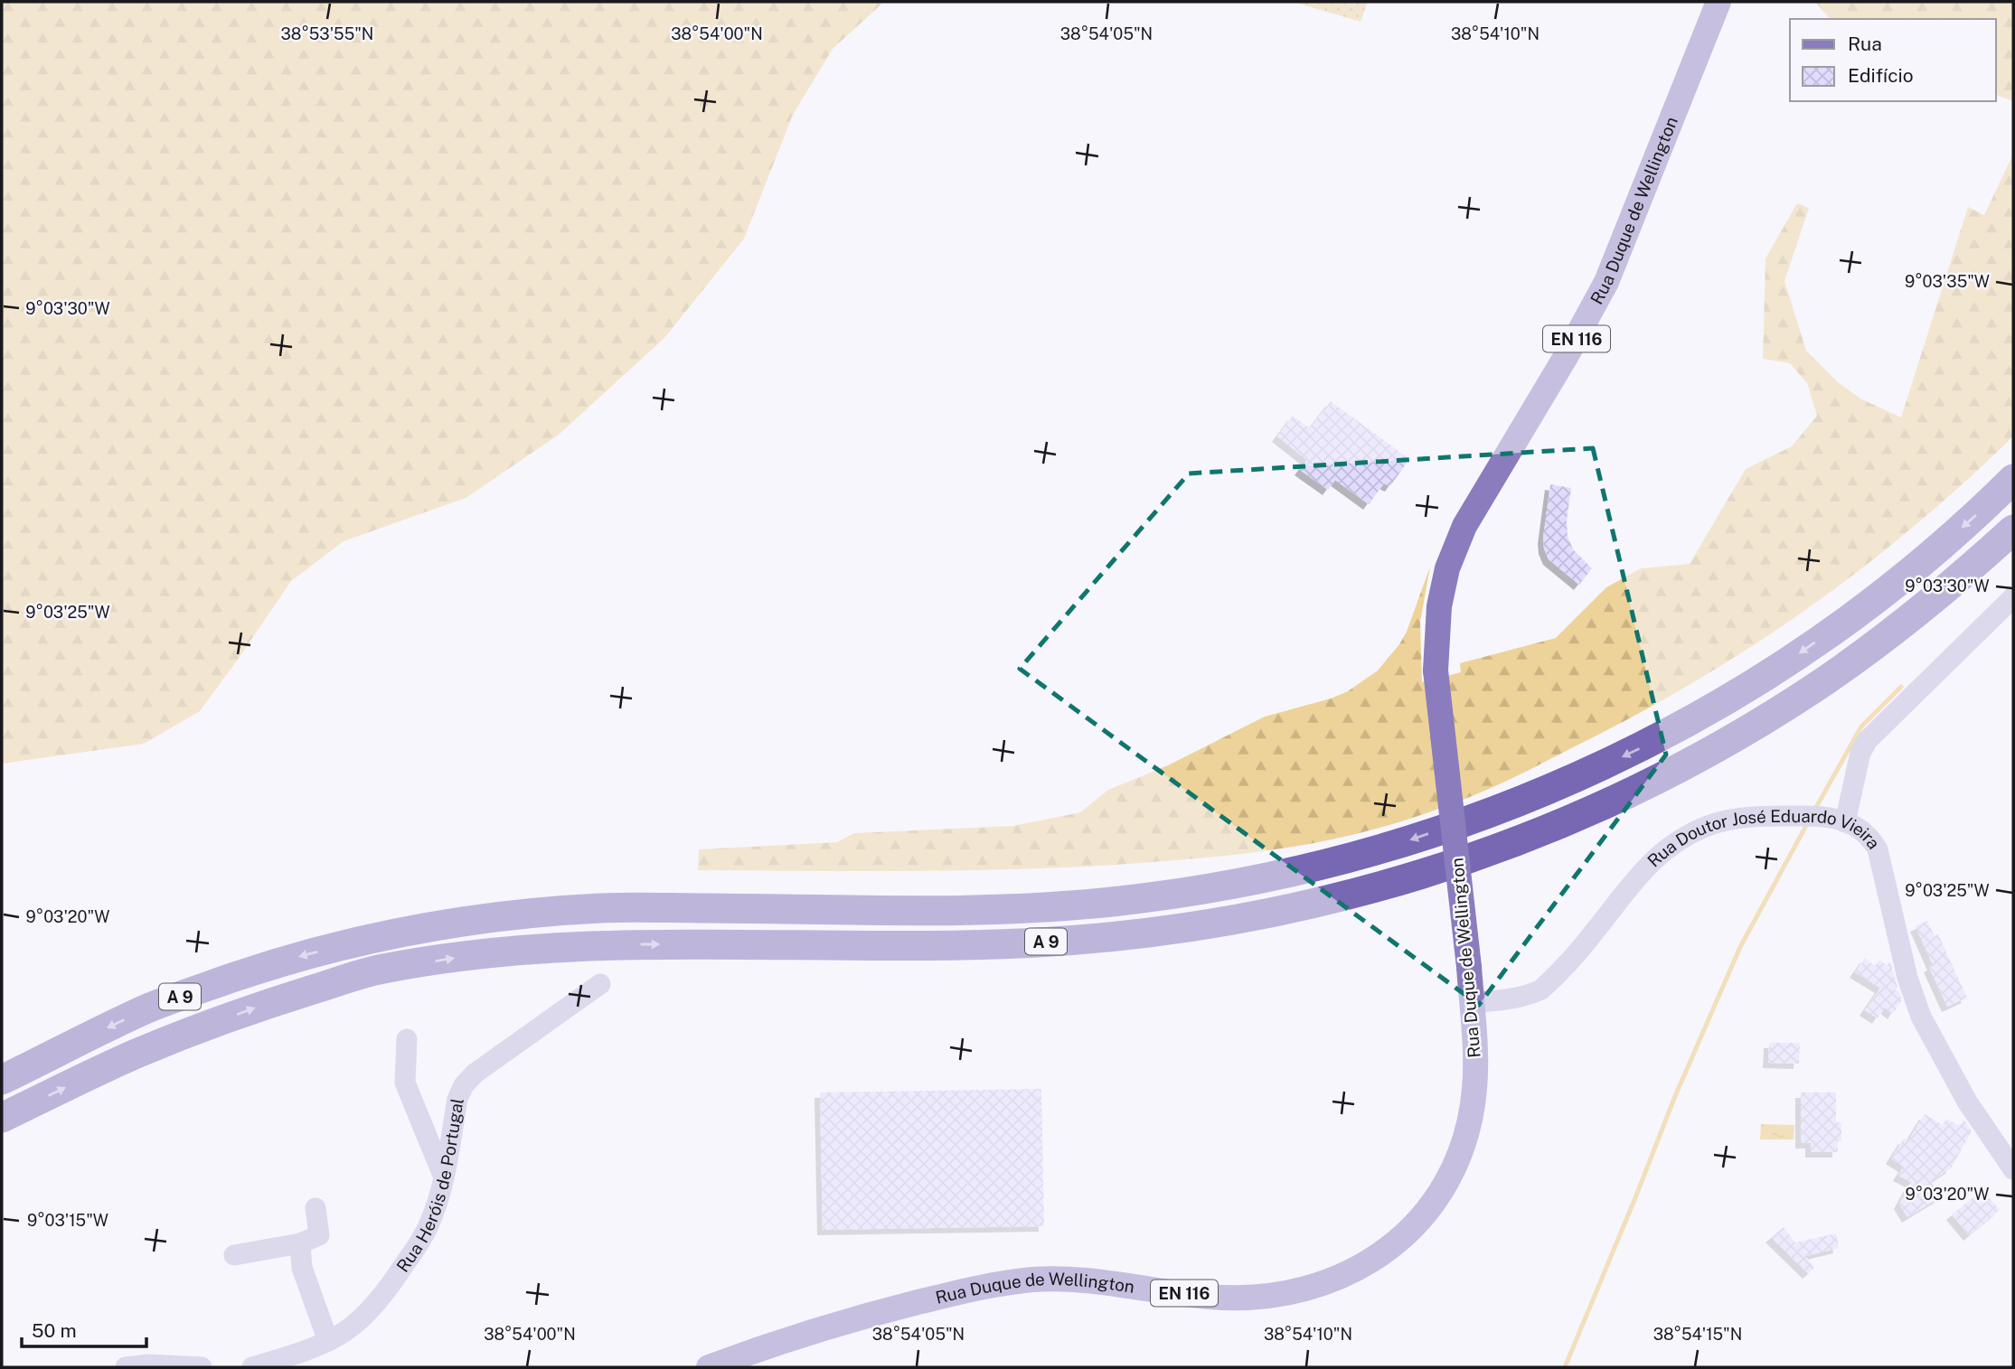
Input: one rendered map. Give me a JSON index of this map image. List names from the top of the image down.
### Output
{
  "streets": {
    "highway": ["A 9"],
    "main road": ["Rua Duque de Wellington", "EN 116"],
    "street": ["Rua Doutor José Eduardo Vieira", "Rua Heróis de Portugal"]
  },
  "crossings": [
    ["Rua Duque de Wellington", "Rua Doutor José Eduardo Vieira"]
  ],
  "legend": ["Rua", "Edifício"],
  "scale_bar": "50 m",
  "coordinates": [
    "38°53'55\"N",
    "38°54'00\"N",
    "38°54'05\"N",
    "38°54'10\"N",
    "9°03'35\"W",
    "9°03'30\"W",
    "9°03'25\"W",
    "9°03'20\"W",
    "9°03'15\"W",
    "38°54'15\"N"
  ]
}
